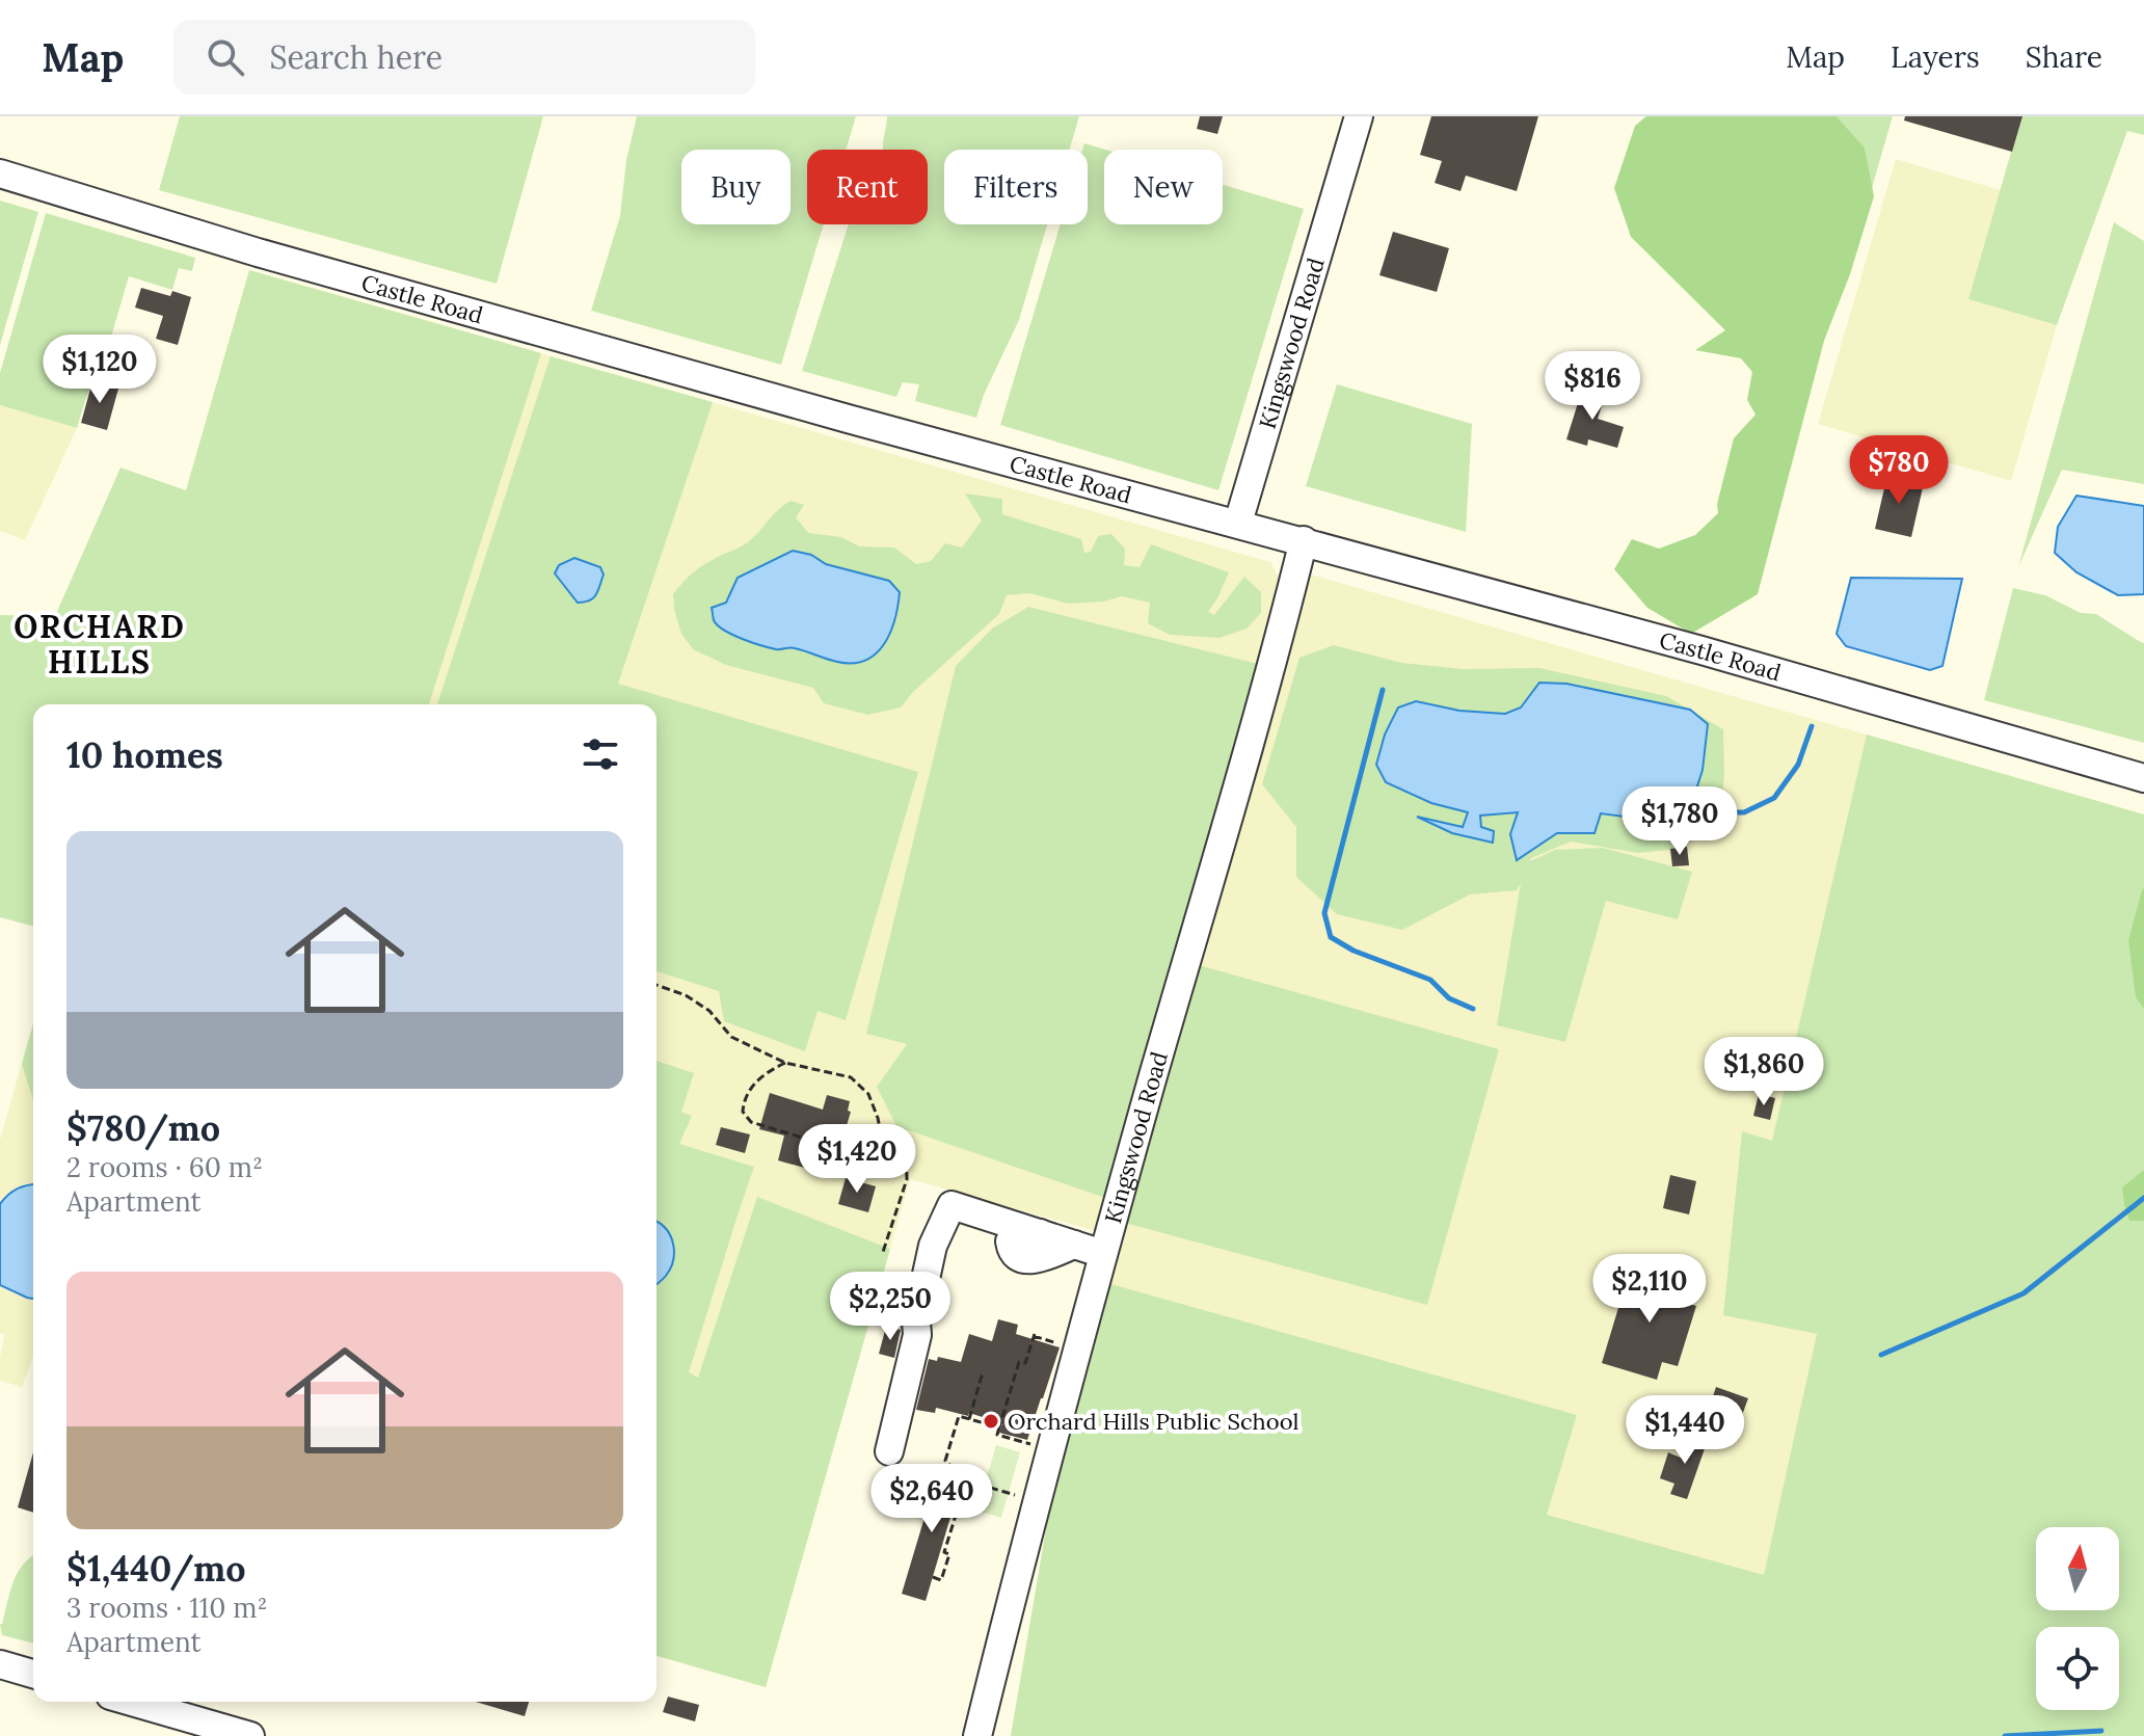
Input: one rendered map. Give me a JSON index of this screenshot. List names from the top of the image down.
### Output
{
  "streets": {
    "street": ["Castle Road", "Kingswood Road"]
  },
  "crossings": [
    ["Castle Road", "Kingswood Road"]
  ],
  "districts": ["ORCHARD HILLS"],
  "places": ["Orchard Hills Public School"],
  "north": "top",
  "page": {
    "header": "Map",
    "search": "Search here",
    "nav": ["Map", "Layers", "Share"],
    "chip": [
      "Buy",
      "Rent",
      "Filters",
      "New"
    ],
    "price": [
      "$1,120",
      "$816",
      "$780",
      "$1,780",
      "$1,860",
      "$1,420",
      "$2,110",
      "$2,250",
      "$1,440",
      "$2,640"
    ],
    "heading": "10 homes",
    "list": [
      {
        "name": "$780/mo",
        "note": "2 rooms · 60 m² · Apartment"
      },
      {
        "name": "$1,440/mo",
        "note": "3 rooms · 110 m² · Apartment"
      }
    ]
  }
}
